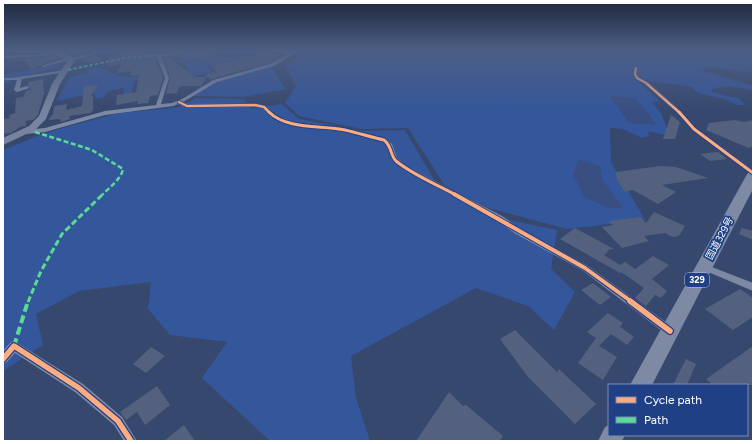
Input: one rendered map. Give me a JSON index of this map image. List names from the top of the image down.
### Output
{
  "streets": {
    "highway": ["国道329号", "329"]
  },
  "legend": ["Cycle path", "Path"]
}
